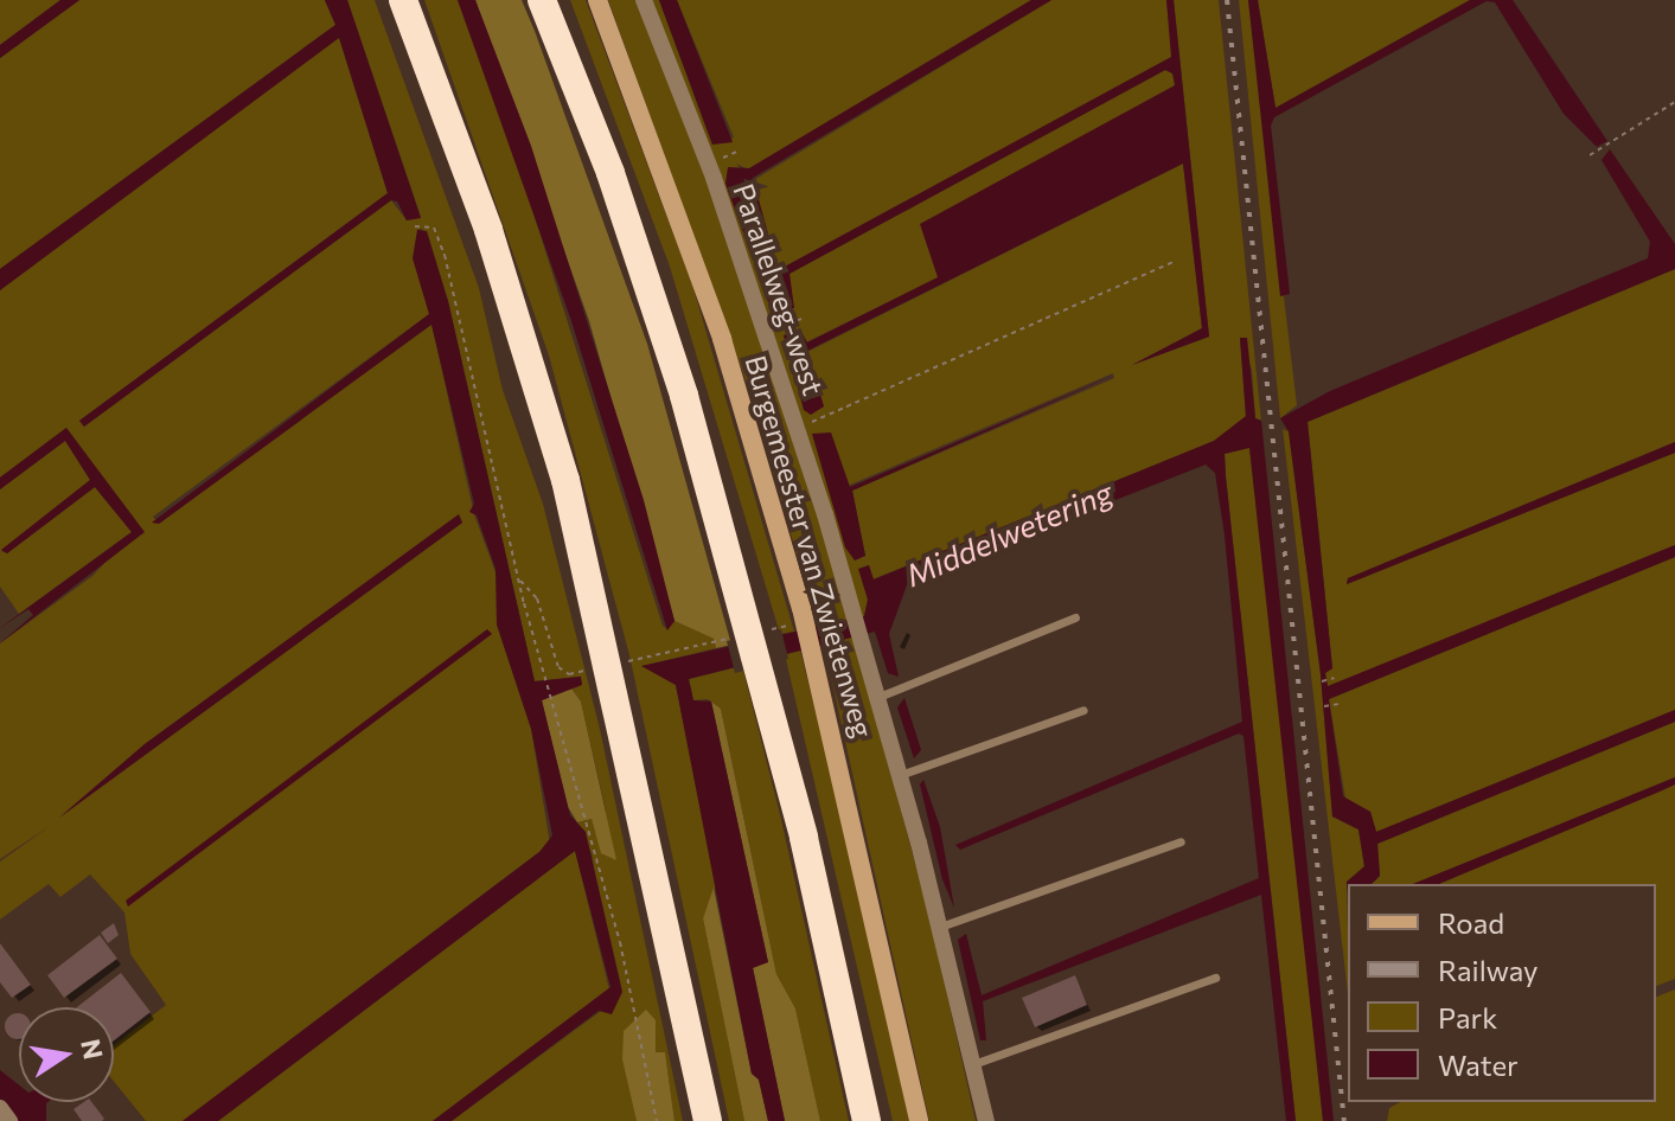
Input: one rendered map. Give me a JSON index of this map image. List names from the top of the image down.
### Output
{
  "streets": {
    "main road": ["Burgemeester van Zwietenweg"],
    "street": ["Parallelweg-west"]
  },
  "water": ["Middelwetering"],
  "legend": [
    "Road",
    "Railway",
    "Park",
    "Water"
  ],
  "north": "right"
}
